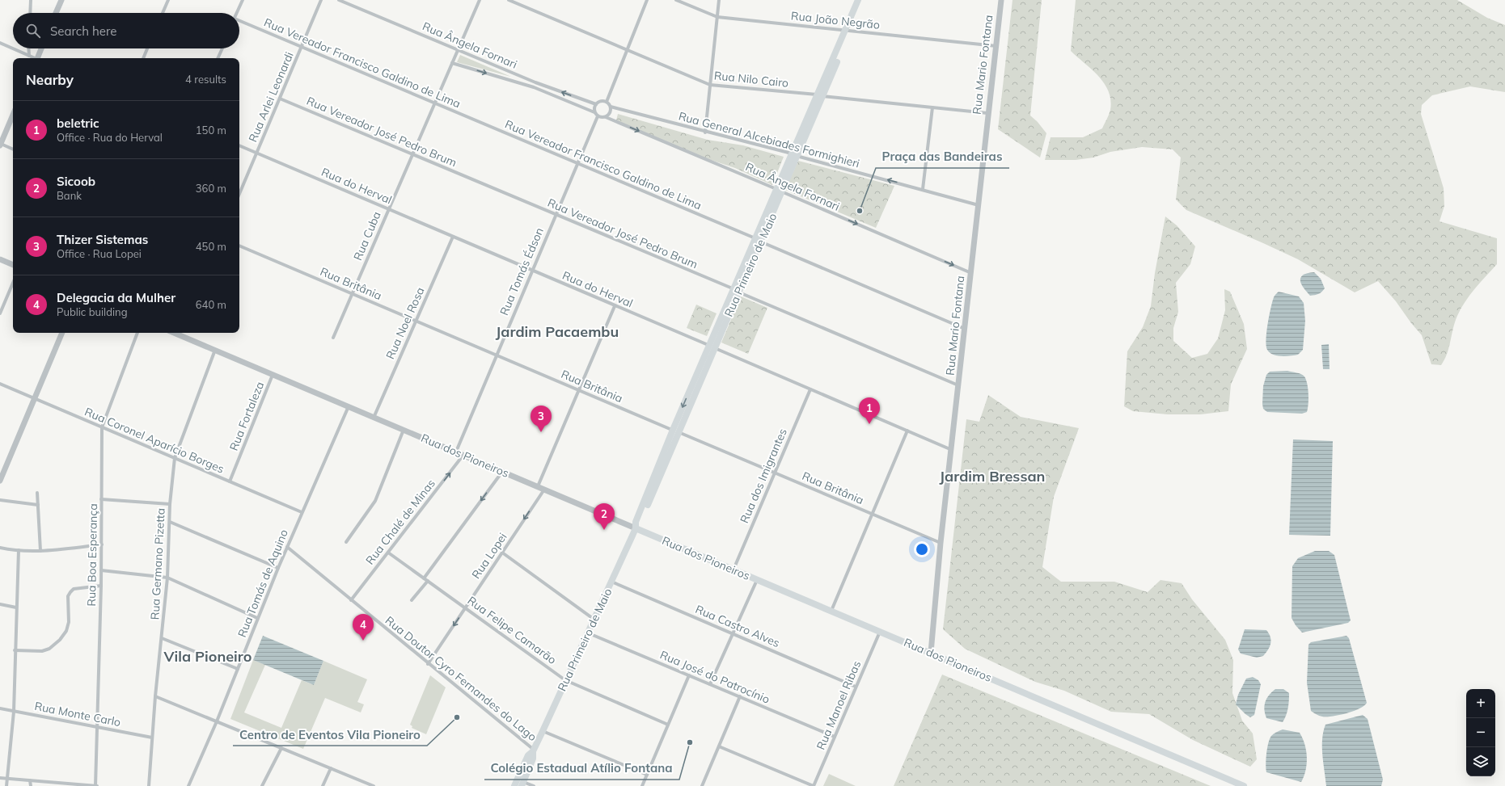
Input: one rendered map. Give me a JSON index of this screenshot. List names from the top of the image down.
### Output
{
  "streets": {
    "main road": ["Rua Primeiro de Maio", "Rua dos Pioneiros"],
    "street": [
      "Rua João Negrão",
      "Rua Ângela Fornari",
      "Rua Vereador Francisco Galdino de Lima",
      "Rua Mario Fontana",
      "Rua Nilo Cairo",
      "Rua Arlei Leonardi",
      "Rua Vereador José Pedro Brum",
      "Rua General Alcebiades Formighieri",
      "Rua do Herval",
      "Rua Cuba",
      "Rua Tomás Édson",
      "Rua Britânia",
      "Rua Noel Rosa",
      "Rua Fortaleza",
      "Rua Coronel Aparício Borges",
      "Rua dos Imigrantes",
      "Rua Chalé de Minas",
      "Rua Boa Esperança",
      "Rua Lopei",
      "Rua Germano Pizetta",
      "Rua Tomás de Aquino",
      "Rua Castro Alves",
      "Rua Felipe Camarão",
      "Rua José do Patrocínio",
      "Rua Doutor Cyro Fernandes do Lago",
      "Rua Manoel Ribas",
      "Rua Monte Carlo"
    ]
  },
  "crossings": [
    ["Rua João Negrão", "Rua Mario Fontana"],
    ["Rua João Negrão", "Rua Primeiro de Maio"],
    ["Rua Ângela Fornari", "Rua Mario Fontana"],
    ["Rua Ângela Fornari", "Rua General Alcebiades Formighieri"],
    ["Rua Ângela Fornari", "Rua Cuba"],
    ["Rua Ângela Fornari", "Rua Primeiro de Maio"],
    ["Rua Ângela Fornari", "Rua Tomás Édson"],
    ["Rua Vereador Francisco Galdino de Lima", "Rua Mario Fontana"],
    ["Rua Vereador Francisco Galdino de Lima", "Rua Arlei Leonardi"],
    ["Rua Vereador Francisco Galdino de Lima", "Rua Cuba"],
    ["Rua Vereador Francisco Galdino de Lima", "Rua Primeiro de Maio"],
    ["Rua Vereador Francisco Galdino de Lima", "Rua Tomás Édson"],
    ["Rua Mario Fontana", "Rua Nilo Cairo"],
    ["Rua Mario Fontana", "Rua Vereador José Pedro Brum"],
    ["Rua Mario Fontana", "Rua General Alcebiades Formighieri"],
    ["Rua Mario Fontana", "Rua do Herval"],
    ["Rua Mario Fontana", "Rua Britânia"],
    ["Rua Mario Fontana", "Rua dos Pioneiros"],
    ["Rua Nilo Cairo", "Rua Primeiro de Maio"],
    ["Rua Arlei Leonardi", "Rua Vereador José Pedro Brum"],
    ["Rua Arlei Leonardi", "Rua do Herval"],
    ["Rua Vereador José Pedro Brum", "Rua Cuba"],
    ["Rua Vereador José Pedro Brum", "Rua Primeiro de Maio"],
    ["Rua Vereador José Pedro Brum", "Rua Tomás Édson"],
    ["Rua General Alcebiades Formighieri", "Rua Primeiro de Maio"],
    ["Rua General Alcebiades Formighieri", "Rua Tomás Édson"],
    ["Rua do Herval", "Rua Cuba"],
    ["Rua do Herval", "Rua Primeiro de Maio"],
    ["Rua do Herval", "Rua Tomás Édson"],
    ["Rua do Herval", "Rua Noel Rosa"],
    ["Rua do Herval", "Rua dos Imigrantes"],
    ["Rua Cuba", "Rua Britânia"],
    ["Rua Primeiro de Maio", "Rua Britânia"],
    ["Rua Primeiro de Maio", "Rua dos Pioneiros"],
    ["Rua Primeiro de Maio", "Rua Castro Alves"],
    ["Rua Primeiro de Maio", "Rua Felipe Camarão"],
    ["Rua Primeiro de Maio", "Rua José do Patrocínio"],
    ["Rua Primeiro de Maio", "Rua Doutor Cyro Fernandes do Lago"],
    ["Rua Tomás Édson", "Rua Britânia"],
    ["Rua Tomás Édson", "Rua dos Pioneiros"],
    ["Rua Britânia", "Rua Noel Rosa"],
    ["Rua Britânia", "Rua dos Imigrantes"],
    ["Rua Noel Rosa", "Rua dos Pioneiros"],
    ["Rua Fortaleza", "Rua Coronel Aparício Borges"],
    ["Rua Fortaleza", "Rua dos Pioneiros"],
    ["Rua Coronel Aparício Borges", "Rua Boa Esperança"],
    ["Rua Coronel Aparício Borges", "Rua Germano Pizetta"],
    ["Rua Coronel Aparício Borges", "Rua Tomás de Aquino"],
    ["Rua dos Pioneiros", "Rua dos Imigrantes"],
    ["Rua dos Pioneiros", "Rua Chalé de Minas"],
    ["Rua dos Pioneiros", "Rua Lopei"],
    ["Rua dos Pioneiros", "Rua Germano Pizetta"],
    ["Rua dos Pioneiros", "Rua Tomás de Aquino"],
    ["Rua dos Pioneiros", "Rua Manoel Ribas"],
    ["Rua Chalé de Minas", "Rua Felipe Camarão"],
    ["Rua Chalé de Minas", "Rua Doutor Cyro Fernandes do Lago"],
    ["Rua Boa Esperança", "Rua Monte Carlo"],
    ["Rua Lopei", "Rua Felipe Camarão"],
    ["Rua Lopei", "Rua Doutor Cyro Fernandes do Lago"],
    ["Rua Germano Pizetta", "Rua Monte Carlo"],
    ["Rua Tomás de Aquino", "Rua Doutor Cyro Fernandes do Lago"],
    ["Rua Castro Alves", "Rua Manoel Ribas"],
    ["Rua José do Patrocínio", "Rua Manoel Ribas"]
  ],
  "one_way": ["Rua Chalé de Minas", "Rua Lopei"],
  "districts": ["Jardim Pacaembu", "Jardim Bressan", "Vila Pioneiro"],
  "places": ["Praça das Bandeiras", "Centro de Eventos Vila Pioneiro", "Colégio Estadual Atílio Fontana"],
  "page": {
    "search": "Search here",
    "heading": ["Nearby", "4 results"],
    "list": [
      {
        "mark": "1",
        "name": "beletric",
        "note": "Office · Rua do Herval",
        "value": "150 m"
      },
      {
        "mark": "2",
        "name": "Sicoob",
        "note": "Bank",
        "value": "360 m"
      },
      {
        "mark": "3",
        "name": "Thizer Sistemas",
        "note": "Office · Rua Lopei",
        "value": "450 m"
      },
      {
        "mark": "4",
        "name": "Delegacia da Mulher",
        "note": "Public building",
        "value": "640 m"
      }
    ],
    "pins": [
      "1",
      "3",
      "2",
      "4"
    ],
    "map_buttons": ["+", "−"]
  }
}
